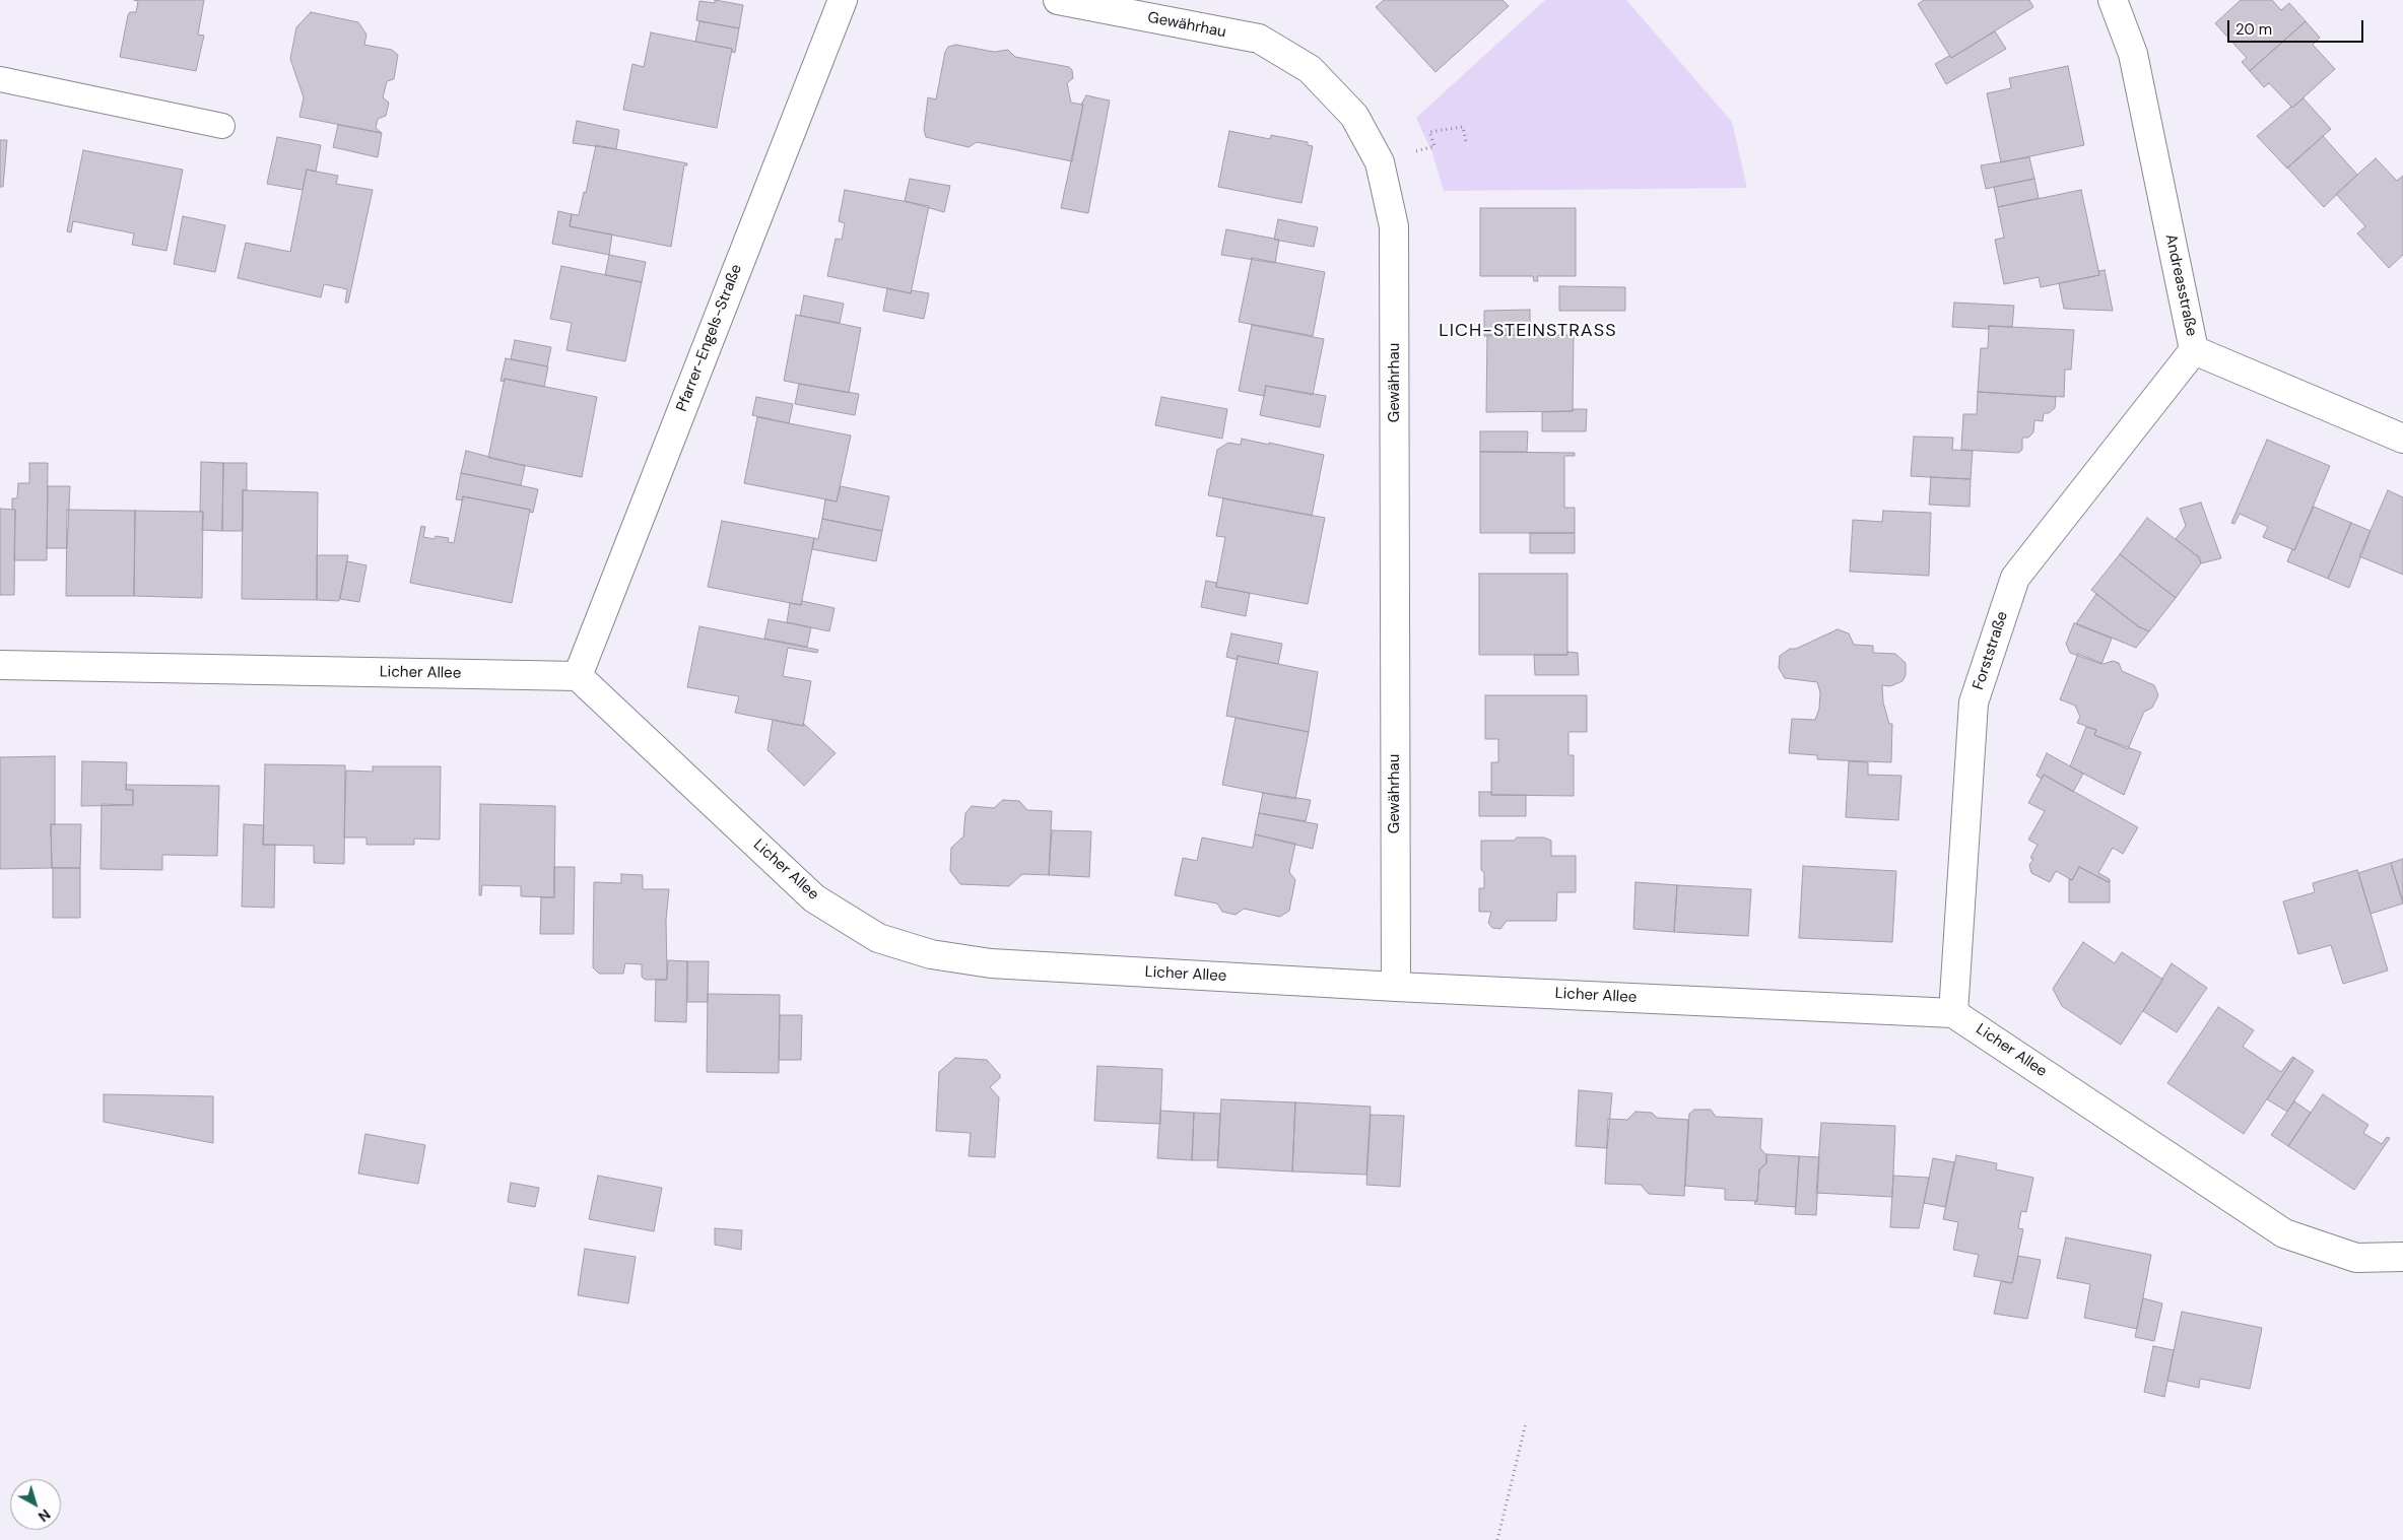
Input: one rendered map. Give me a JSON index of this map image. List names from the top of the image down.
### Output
{
  "streets": {
    "street": [
      "Gewährhau",
      "Andreasstraße",
      "Pfarrer-Engels-Straße",
      "Forststraße",
      "Licher Allee"
    ]
  },
  "crossings": [
    ["Gewährhau", "Licher Allee"],
    ["Andreasstraße", "Forststraße"],
    ["Pfarrer-Engels-Straße", "Licher Allee"],
    ["Forststraße", "Licher Allee"]
  ],
  "districts": ["LICH-STEINSTRASS"],
  "scale_bar": "20 m",
  "north": "bottom right"
}
